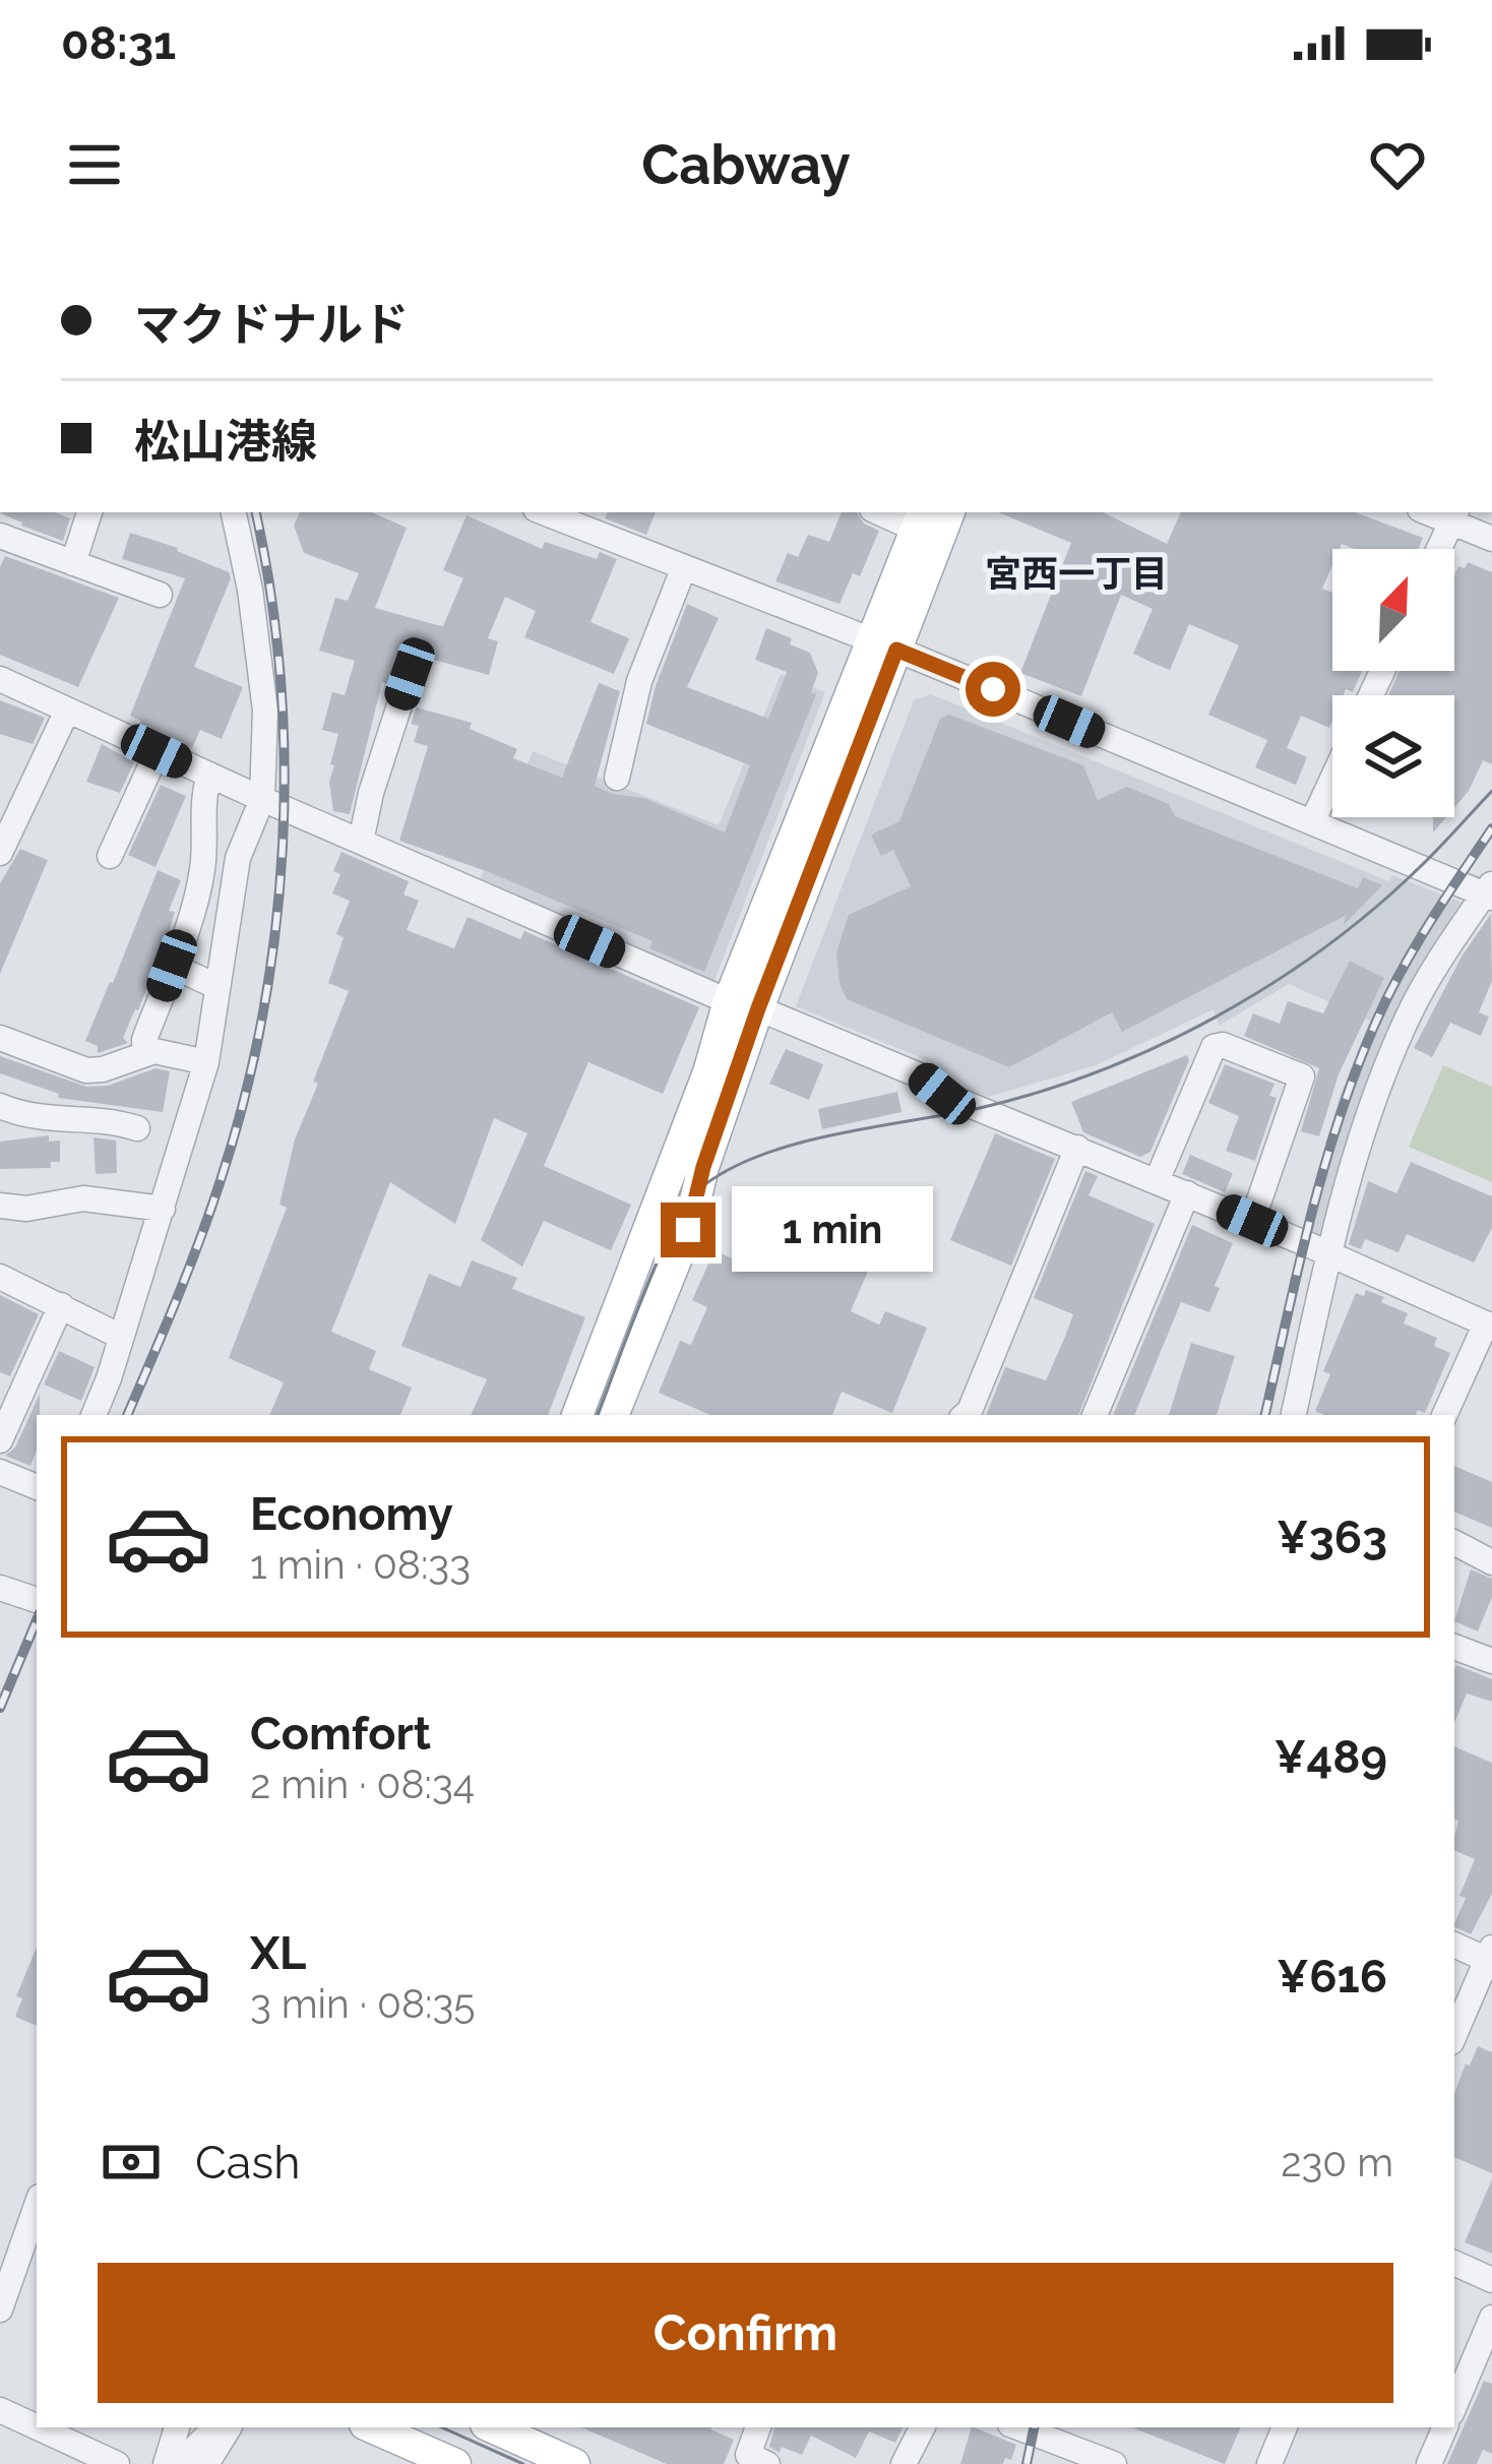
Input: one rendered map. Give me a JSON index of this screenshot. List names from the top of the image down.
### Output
{
  "districts": ["宮西一丁目"],
  "north": "top right",
  "page": {
    "status": "08:31",
    "header": "Cabway",
    "banner": ["マクドナルド", "松山港線"],
    "bubble": "1 min",
    "list": [
      {
        "name": "Economy",
        "note": "1 min · 08:33",
        "value": "¥363"
      },
      {
        "name": "Comfort",
        "note": "2 min · 08:34",
        "value": "¥489"
      },
      {
        "name": "XL",
        "note": "3 min · 08:35",
        "value": "¥616"
      }
    ],
    "pay": ["Cash", "230 m"],
    "buttons": "Confirm"
  }
}
